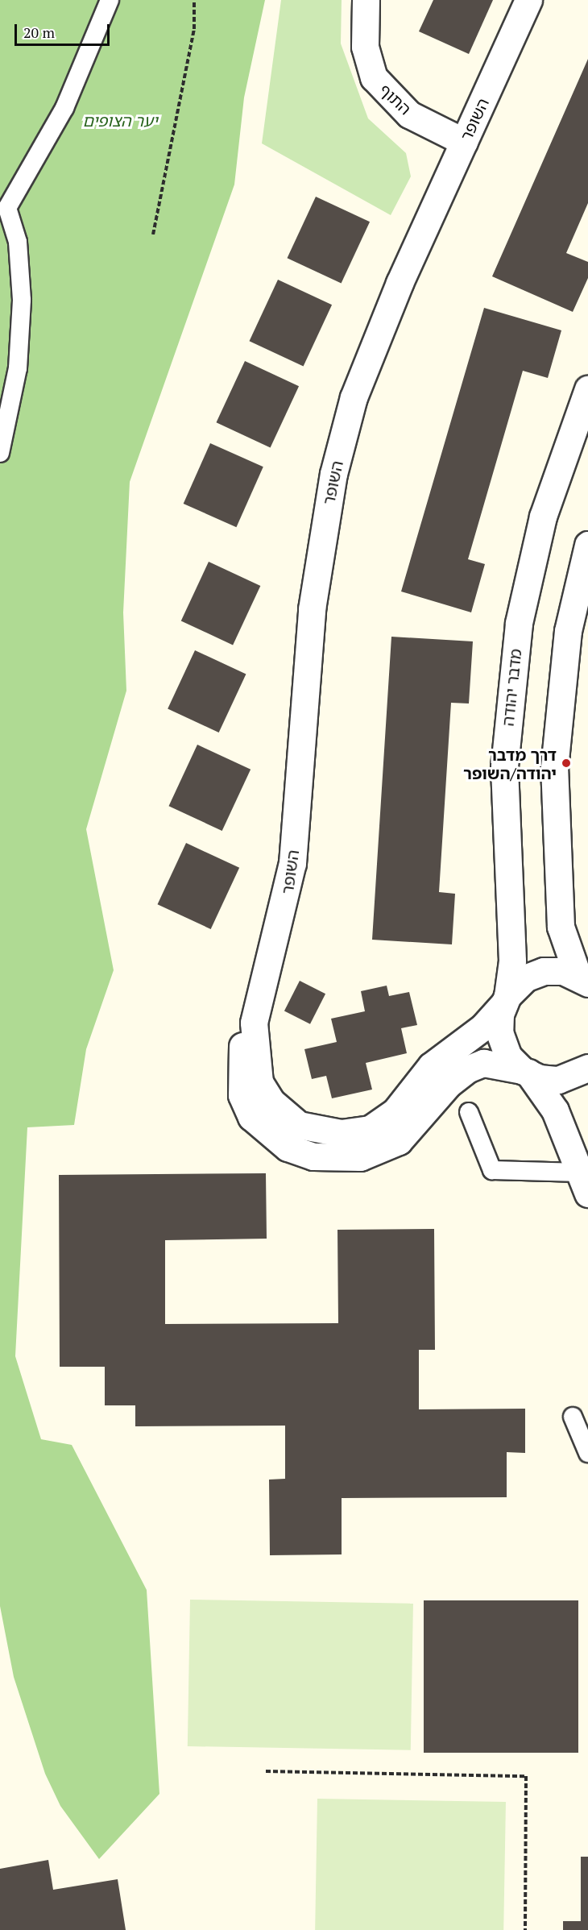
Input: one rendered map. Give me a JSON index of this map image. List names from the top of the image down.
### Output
{
  "streets": {
    "street": ["התוף", "השופר", "מדבר יהודה"]
  },
  "crossings": [
    ["התוף", "השופר"],
    ["השופר", "מדבר יהודה"]
  ],
  "parks": ["יער הצופים"],
  "places": ["דרך מדבר יהודה/השופר"],
  "scale_bar": "20 m"
}
